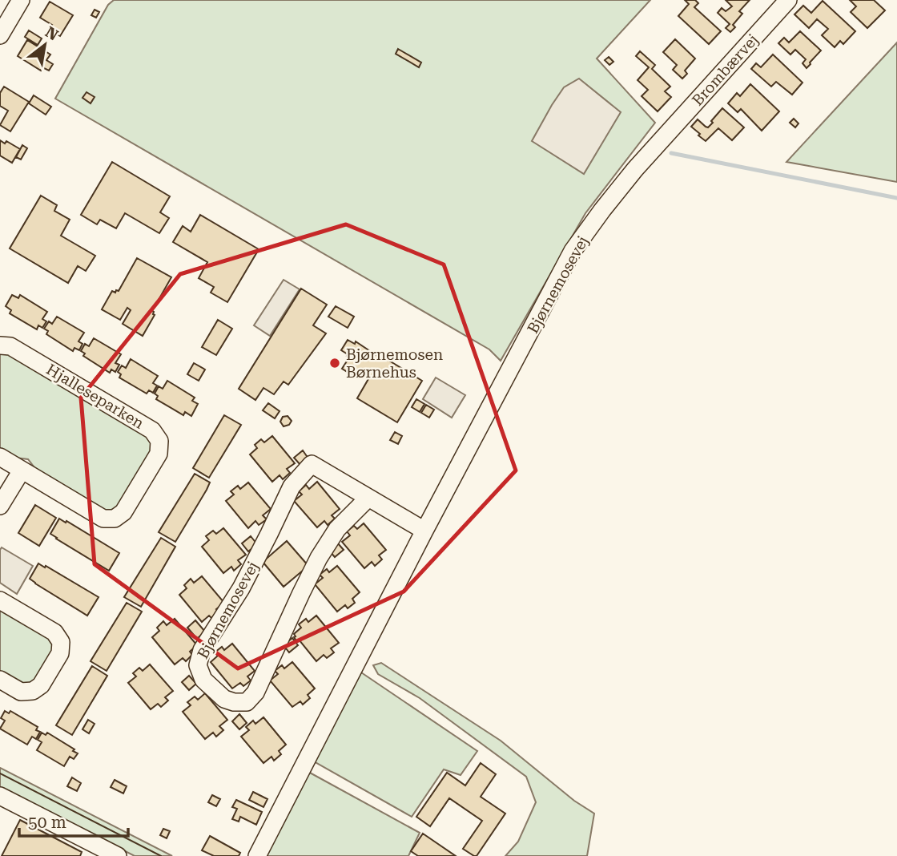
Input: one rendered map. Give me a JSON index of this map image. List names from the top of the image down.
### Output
{
  "streets": {
    "street": ["Brombærvej", "Bjørnemosevej", "Hjalleseparken"]
  },
  "crossings": [
    ["Brombærvej", "Bjørnemosevej"]
  ],
  "places": ["Bjørnemosen Børnehus"],
  "scale_bar": "50 m",
  "north": "top right"
}
